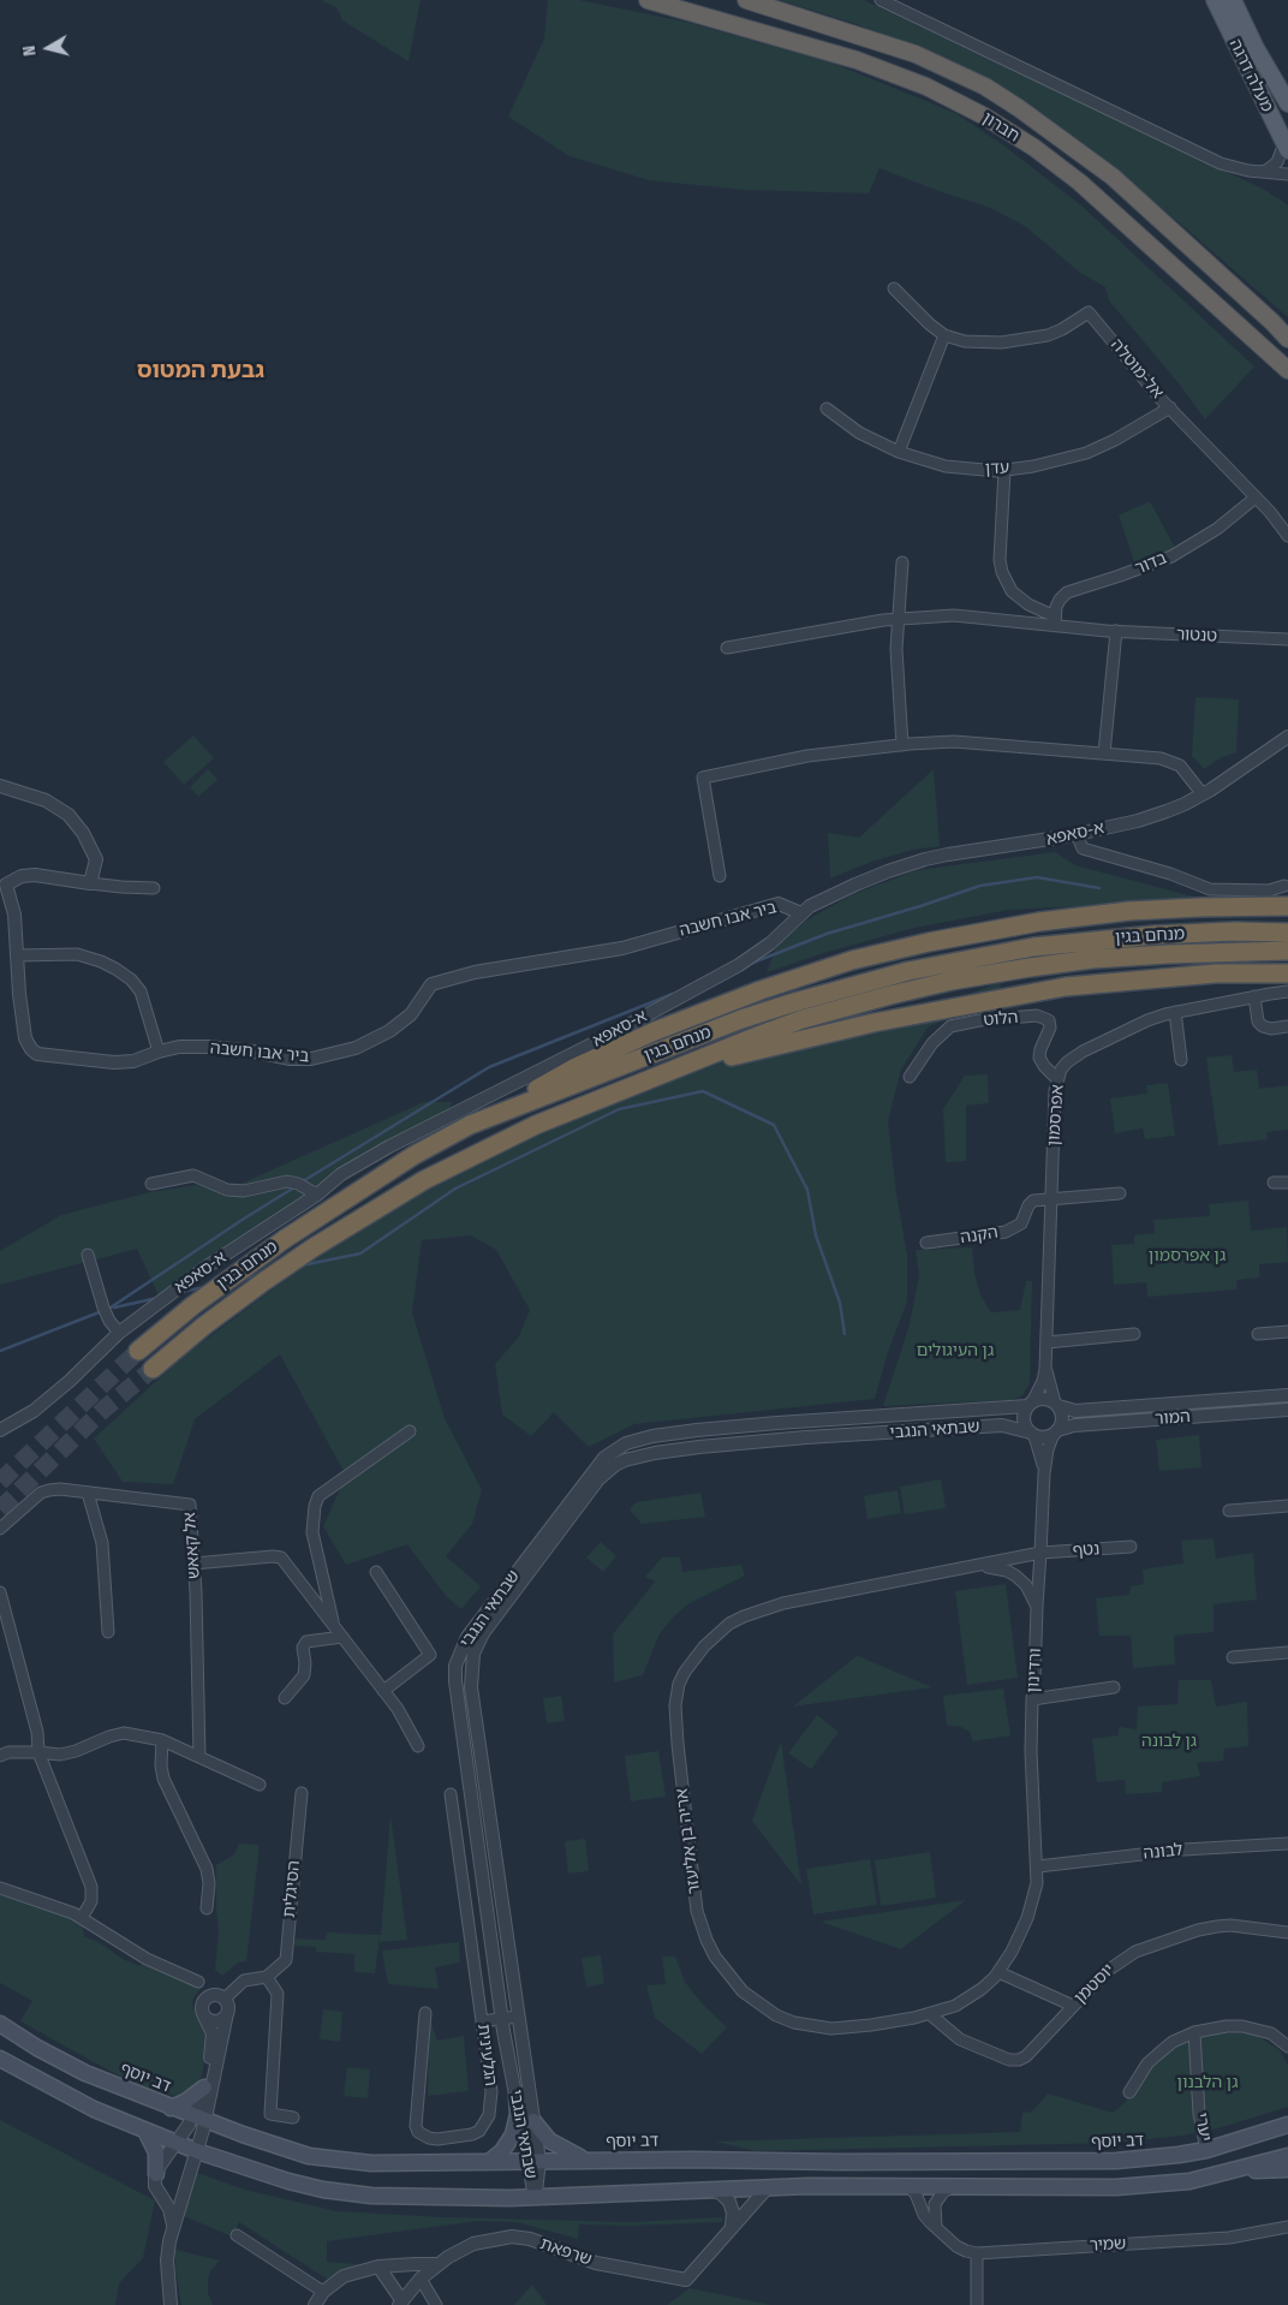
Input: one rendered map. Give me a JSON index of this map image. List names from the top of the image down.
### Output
{
  "streets": {
    "highway": ["חברון", "מנחם בגין"],
    "main road": ["מעלה דרגה", "דב יוסף"],
    "street": [
      "אל-מוטלה",
      "עדן",
      "בדור",
      "טנטור",
      "א-סאפא",
      "ביר אבו חשבה",
      "הלוט",
      "אפרסמון",
      "הקנה",
      "המור",
      "שבתאי הנגבי",
      "אל קאאש",
      "נטף",
      "ורדינון",
      "אריה בן אליעזר",
      "לבונה",
      "הסיגלית",
      "יוסטמן",
      "הגלעינית",
      "יערי",
      "שמיר",
      "שרפאת"
    ]
  },
  "crossings": [
    ["אל-מוטלה", "עדן"],
    ["אל-מוטלה", "בדור"],
    ["בדור", "טנטור"],
    ["א-סאפא", "ביר אבו חשבה"],
    ["הלוט", "אפרסמון"],
    ["אפרסמון", "הקנה"],
    ["אפרסמון", "המור"],
    ["אפרסמון", "שבתאי הנגבי"],
    ["אפרסמון", "ורדינון"],
    ["המור", "שבתאי הנגבי"],
    ["המור", "ורדינון"],
    ["שבתאי הנגבי", "ורדינון"],
    ["שבתאי הנגבי", "דב יוסף"],
    ["נטף", "ורדינון"],
    ["נטף", "אריה בן אליעזר"],
    ["ורדינון", "אריה בן אליעזר"],
    ["ורדינון", "לבונה"],
    ["אריה בן אליעזר", "לבונה"],
    ["אריה בן אליעזר", "יוסטמן"],
    ["דב יוסף", "יערי"]
  ],
  "districts": ["גבעת המטוס"],
  "parks": [
    "גן אפרסמון",
    "גן העיגולים",
    "גן לבונה",
    "גן הלבנון"
  ],
  "north": "left"
}
